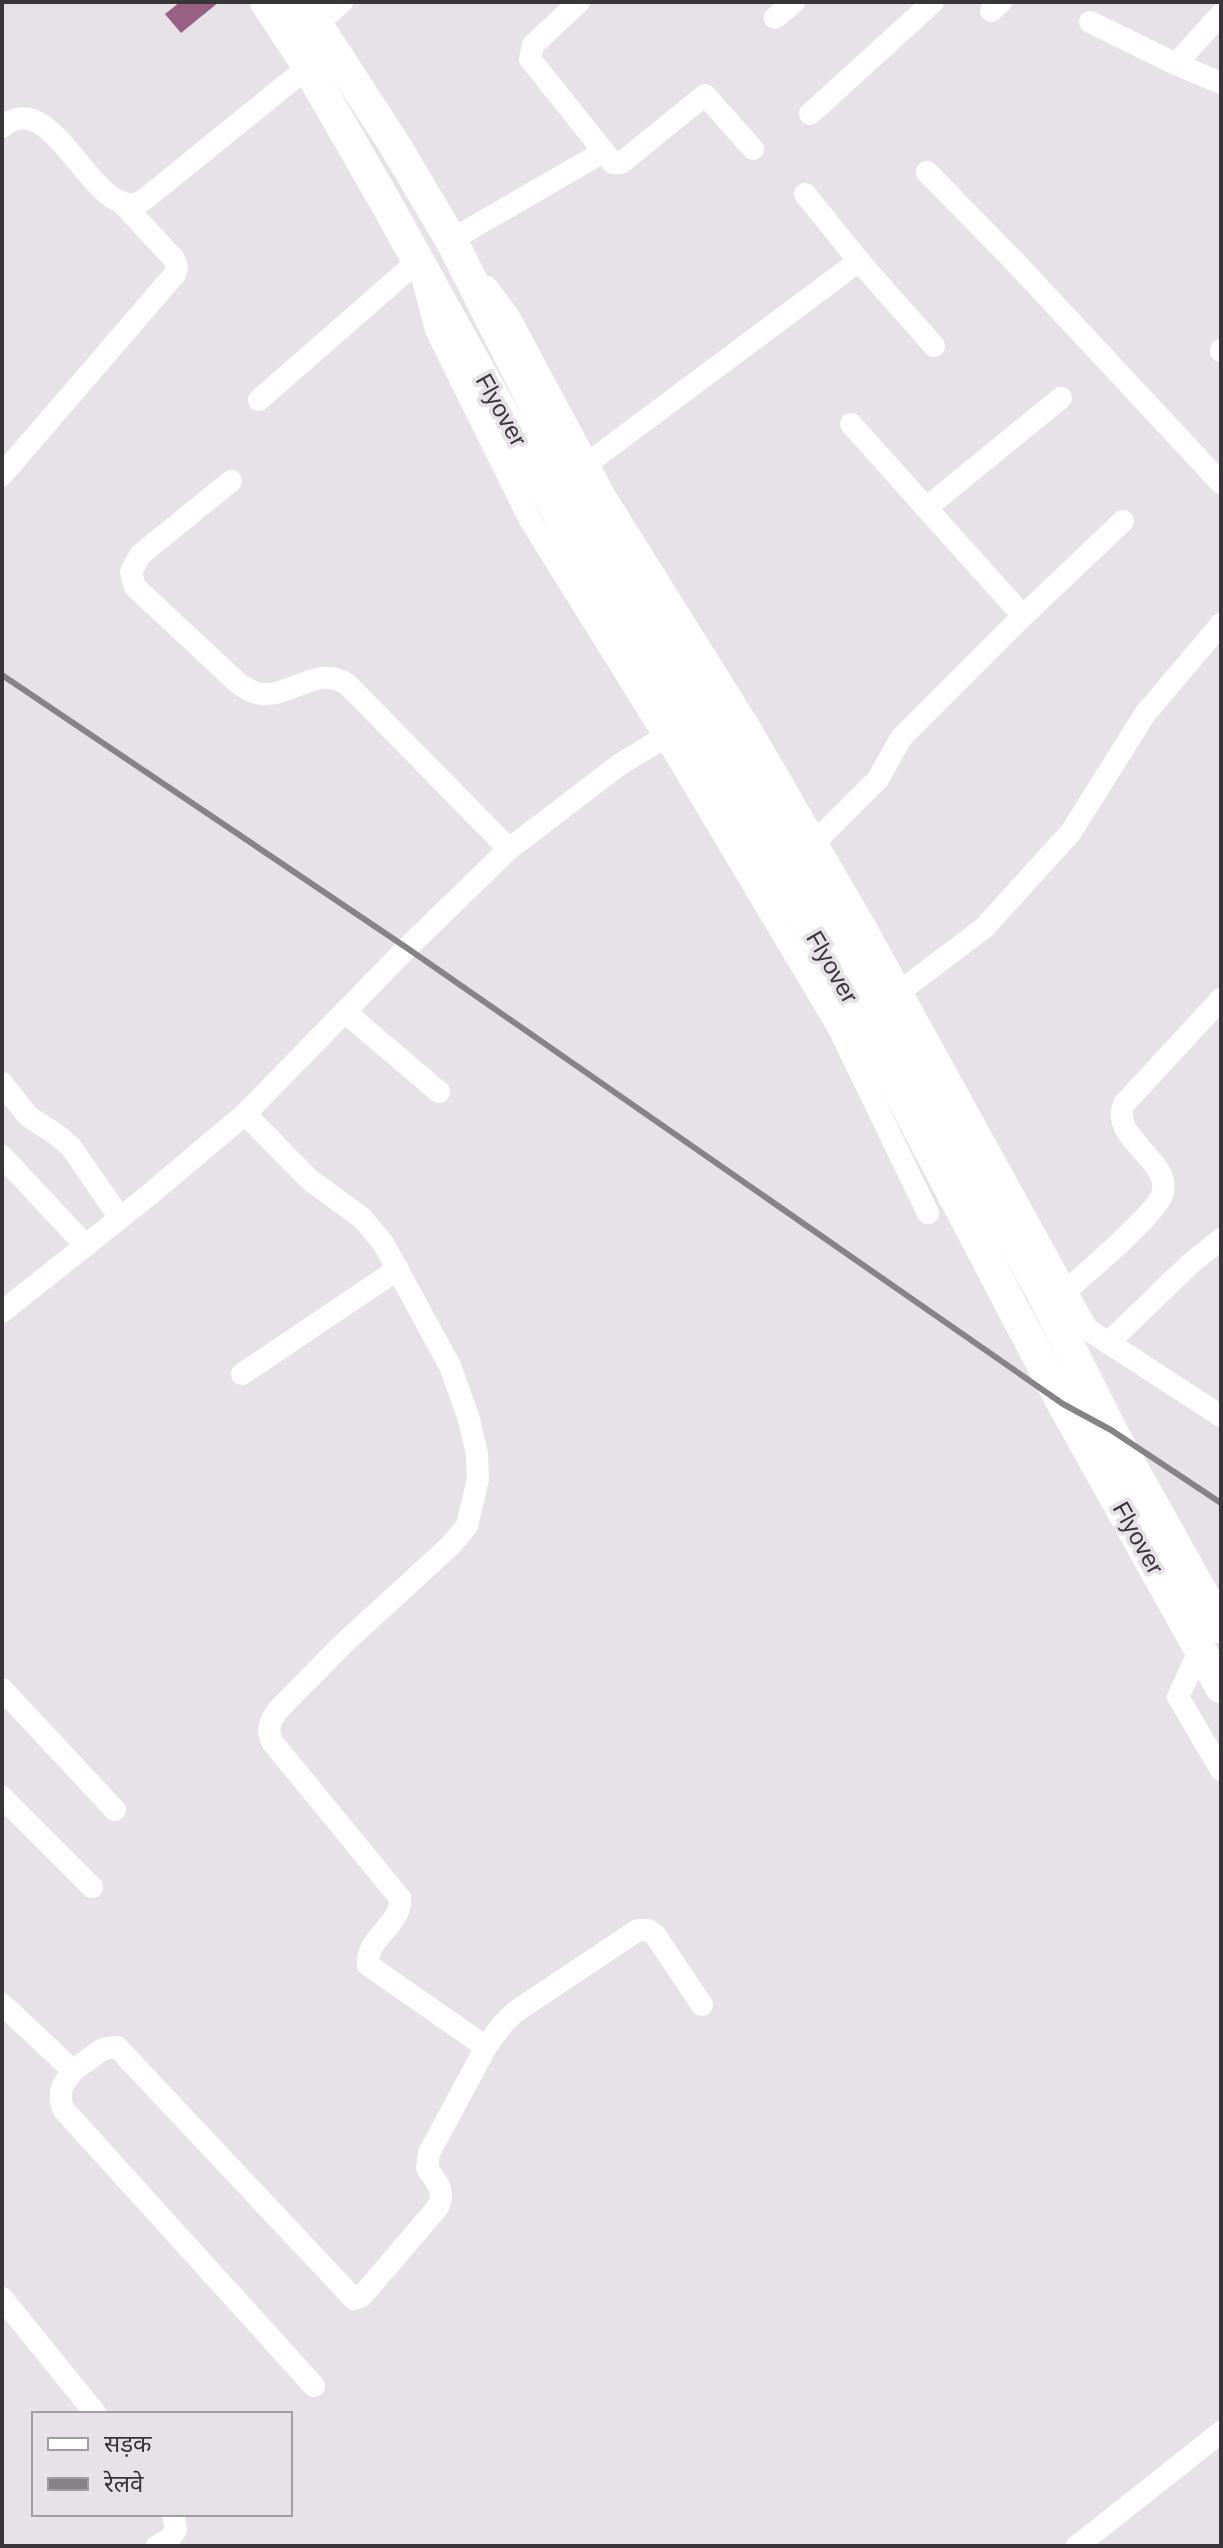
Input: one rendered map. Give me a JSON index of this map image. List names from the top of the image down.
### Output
{
  "streets": {
    "highway": ["Flyover"]
  },
  "legend": ["सड़क", "रेलवे"]
}
